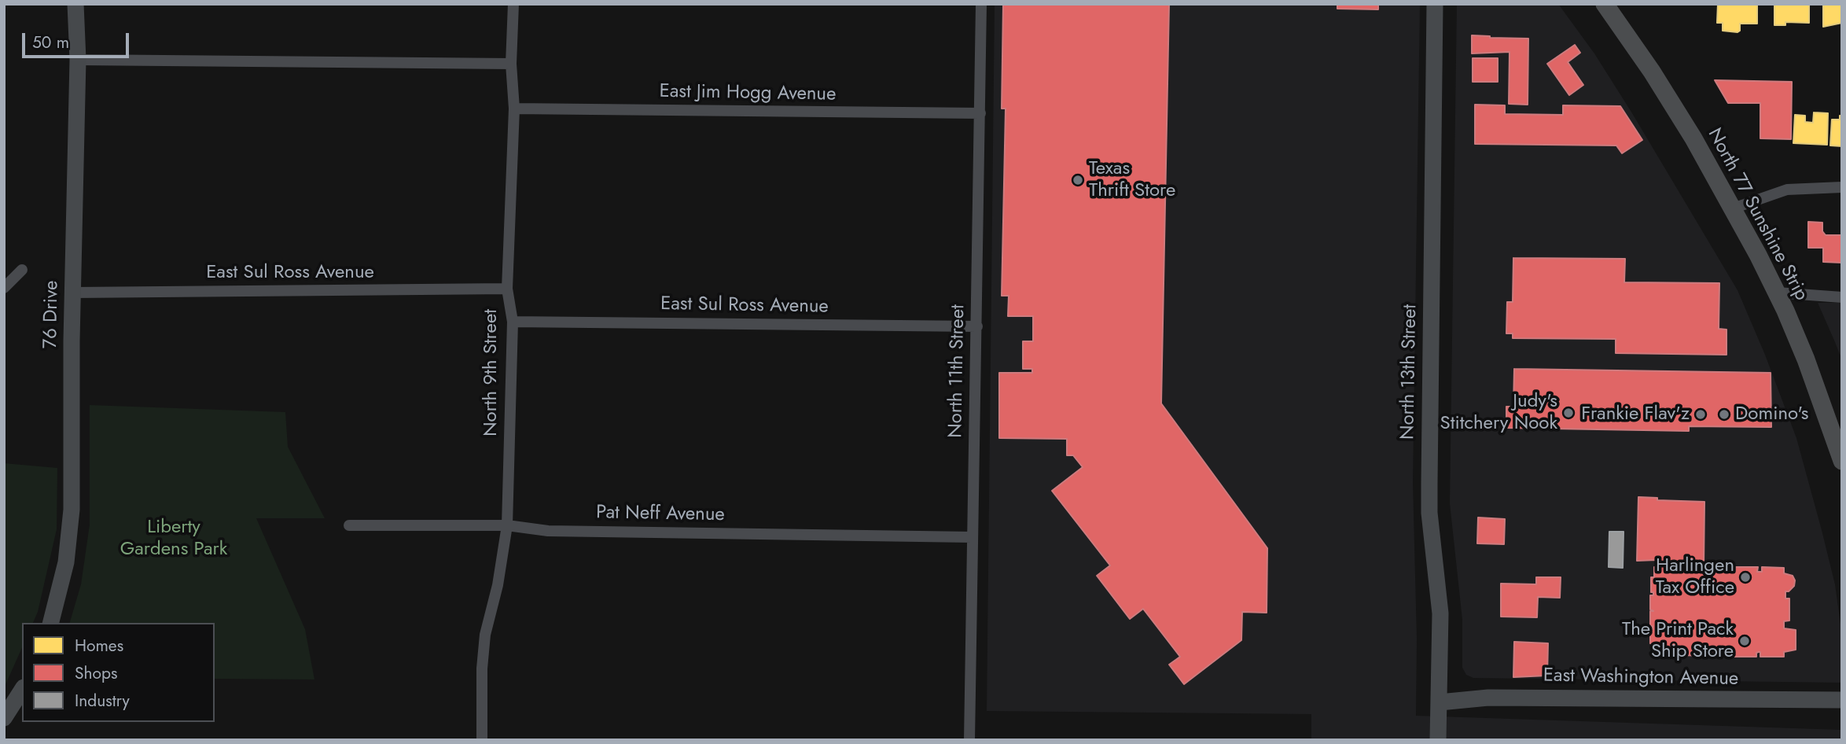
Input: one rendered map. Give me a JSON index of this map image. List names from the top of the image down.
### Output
{
  "streets": {
    "main road": ["North 77 Sunshine Strip"],
    "street": [
      "East Jim Hogg Avenue",
      "East Sul Ross Avenue",
      "76 Drive",
      "North 11th Street",
      "North 13th Street",
      "North 9th Street",
      "Pat Neff Avenue",
      "East Washington Avenue"
    ]
  },
  "crossings": [
    ["East Jim Hogg Avenue", "North 11th Street"],
    ["East Jim Hogg Avenue", "North 9th Street"],
    ["East Sul Ross Avenue", "76 Drive"],
    ["East Sul Ross Avenue", "North 11th Street"],
    ["East Sul Ross Avenue", "North 9th Street"],
    ["North 11th Street", "Pat Neff Avenue"],
    ["North 13th Street", "East Washington Avenue"],
    ["North 9th Street", "Pat Neff Avenue"]
  ],
  "parks": ["Liberty Gardens Park"],
  "places": [
    "Texas Thrift Store",
    "Judy's Stitchery Nook",
    "Frankie Flav'z",
    "Domino's",
    "Harlingen Tax Office",
    "The Print Pack Ship Store"
  ],
  "legend": ["Homes", "Shops", "Industry"],
  "scale_bar": "50 m"
}
